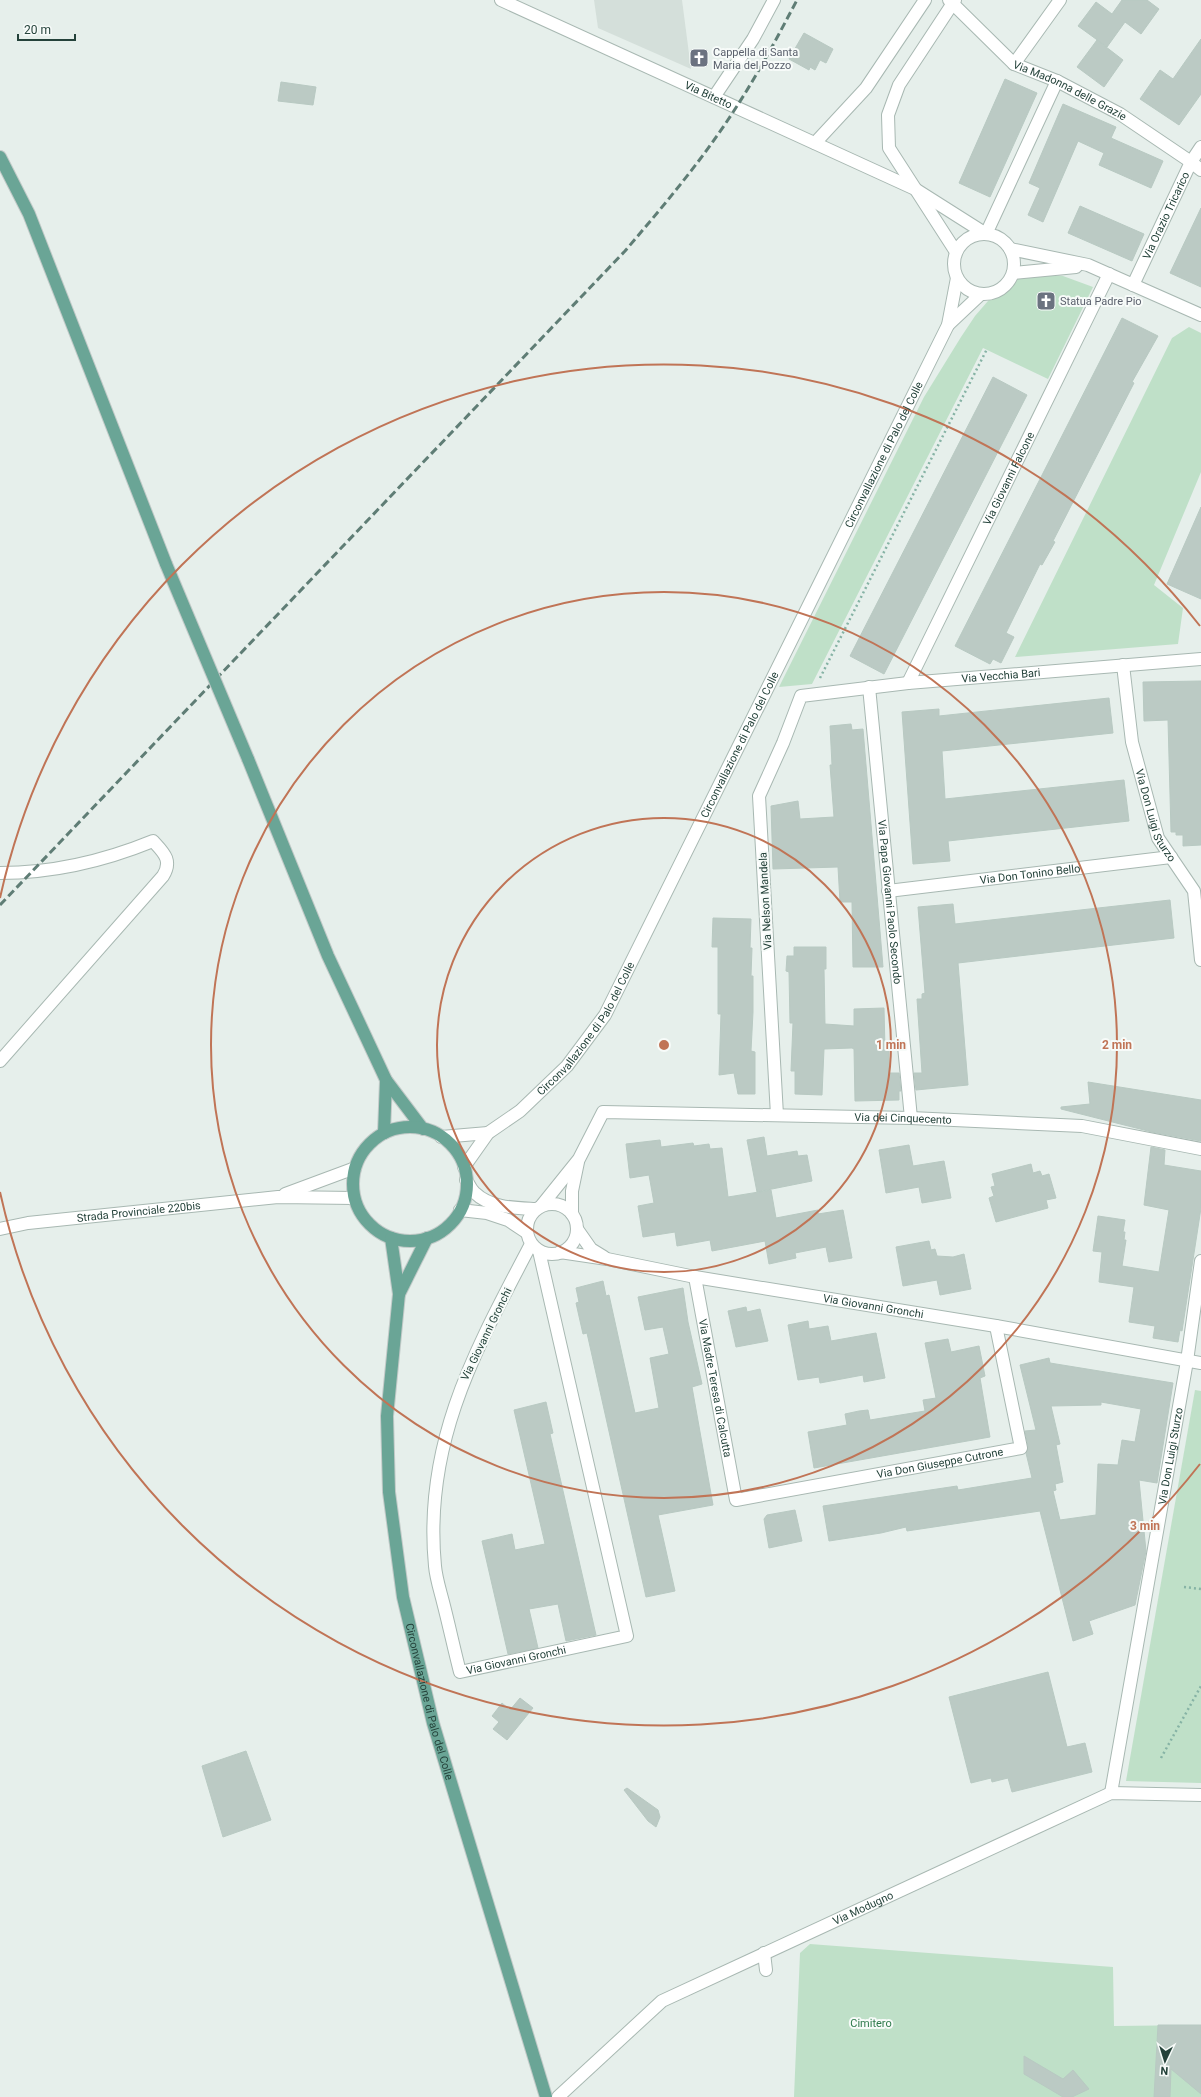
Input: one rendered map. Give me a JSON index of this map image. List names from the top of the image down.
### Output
{
  "streets": {
    "main road": ["Circonvallazione di Palo del Colle"],
    "street": [
      "Via Madonna delle Grazie",
      "Via Bitetto",
      "Via Orazio Tricarico",
      "Via Giovanni Falcone",
      "Via Vecchia Bari",
      "Via Don Luigi Sturzo",
      "Via Don Tonino Bello",
      "Via Nelson Mandela",
      "Via Papa Giovanni Paolo Secondo",
      "Via dei Cinquecento",
      "Strada Provinciale 220bis",
      "Via Giovanni Gronchi",
      "Via Madre Teresa di Calcutta",
      "Via Don Giuseppe Cutrone",
      "Via Modugno"
    ]
  },
  "crossings": [
    ["Via Madonna delle Grazie", "Via Orazio Tricarico"],
    ["Via Giovanni Falcone", "Via Vecchia Bari"],
    ["Via Vecchia Bari", "Via Don Luigi Sturzo"],
    ["Via Vecchia Bari", "Via Nelson Mandela"],
    ["Via Vecchia Bari", "Via Papa Giovanni Paolo Secondo"],
    ["Via Don Luigi Sturzo", "Via Don Tonino Bello"],
    ["Via Don Luigi Sturzo", "Via Giovanni Gronchi"],
    ["Via Don Luigi Sturzo", "Via Modugno"],
    ["Via Don Tonino Bello", "Via Papa Giovanni Paolo Secondo"],
    ["Via Nelson Mandela", "Via dei Cinquecento"],
    ["Via Papa Giovanni Paolo Secondo", "Via dei Cinquecento"],
    ["Via Giovanni Gronchi", "Via Madre Teresa di Calcutta"],
    ["Via Giovanni Gronchi", "Via Don Giuseppe Cutrone"],
    ["Via Madre Teresa di Calcutta", "Via Don Giuseppe Cutrone"]
  ],
  "parks": ["Cimitero"],
  "places": {
    "church": ["Cappella di Santa Maria del Pozzo", "Statua Padre Pio"]
  },
  "scale_bar": "20 m",
  "north": "bottom",
  "rings": ["1 min", "2 min", "3 min"]
}
